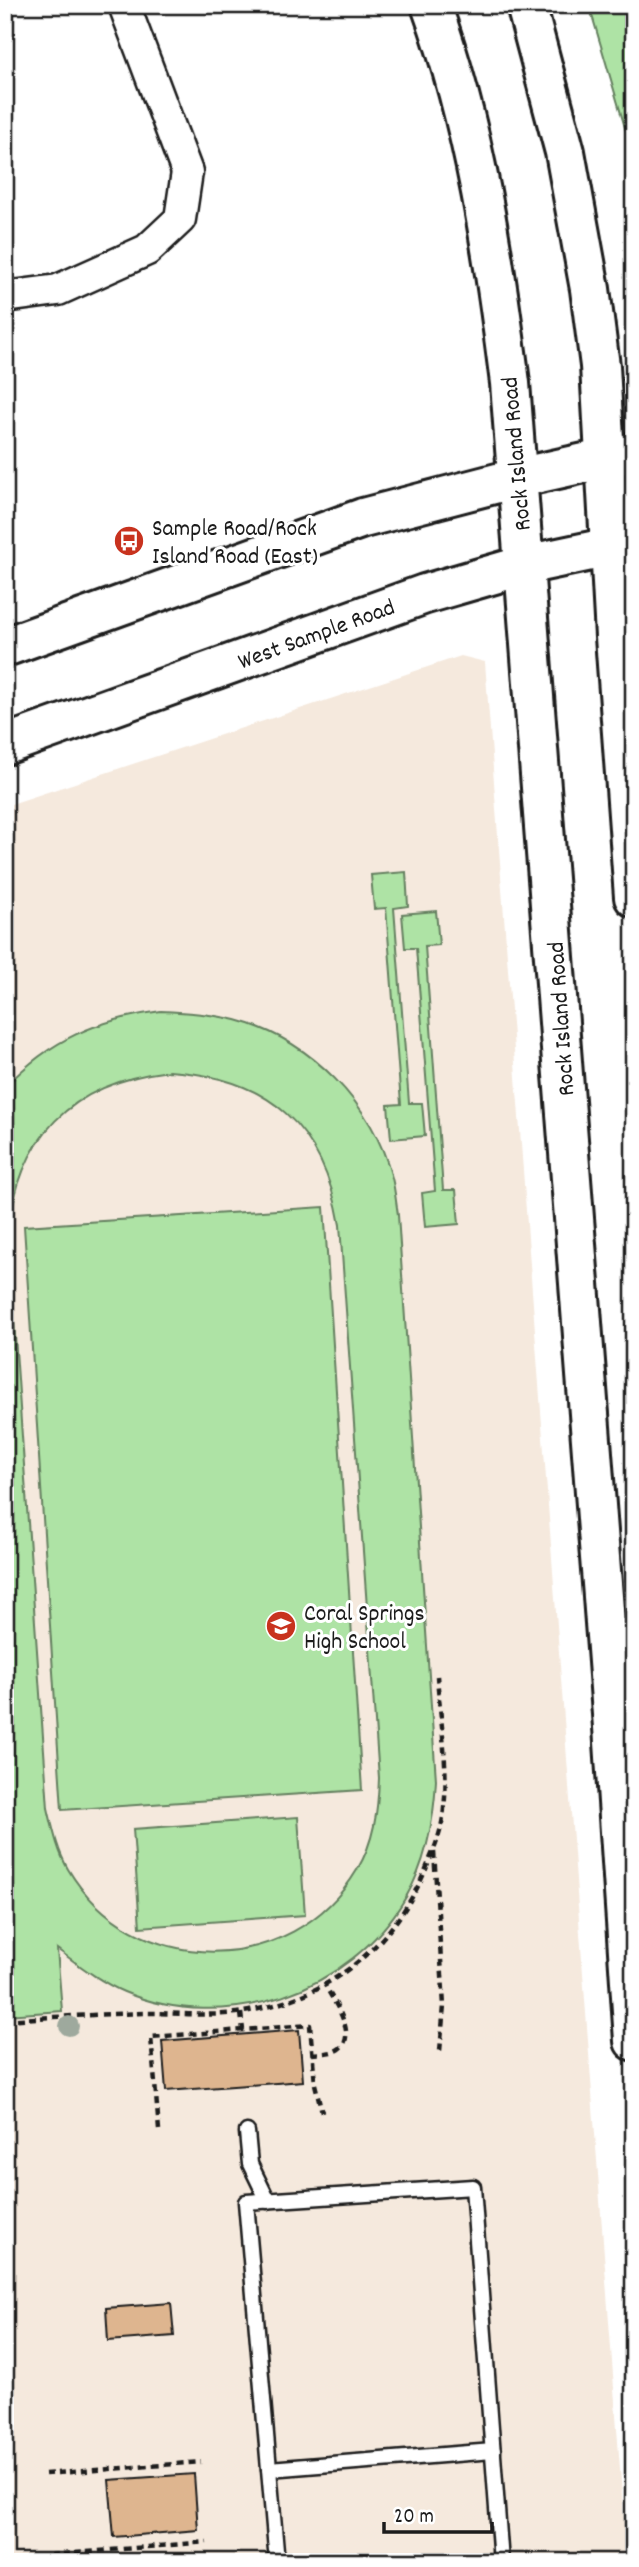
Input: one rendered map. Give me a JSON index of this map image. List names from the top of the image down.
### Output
{
  "streets": {
    "main road": ["Rock Island Road", "West Sample Road"]
  },
  "crossings": [
    ["Rock Island Road", "West Sample Road"]
  ],
  "places": {
    "bus stop": ["Sample Road/Rock Island Road (East)"],
    "school or university": ["Coral Springs High School"]
  },
  "scale_bar": "20 m"
}
